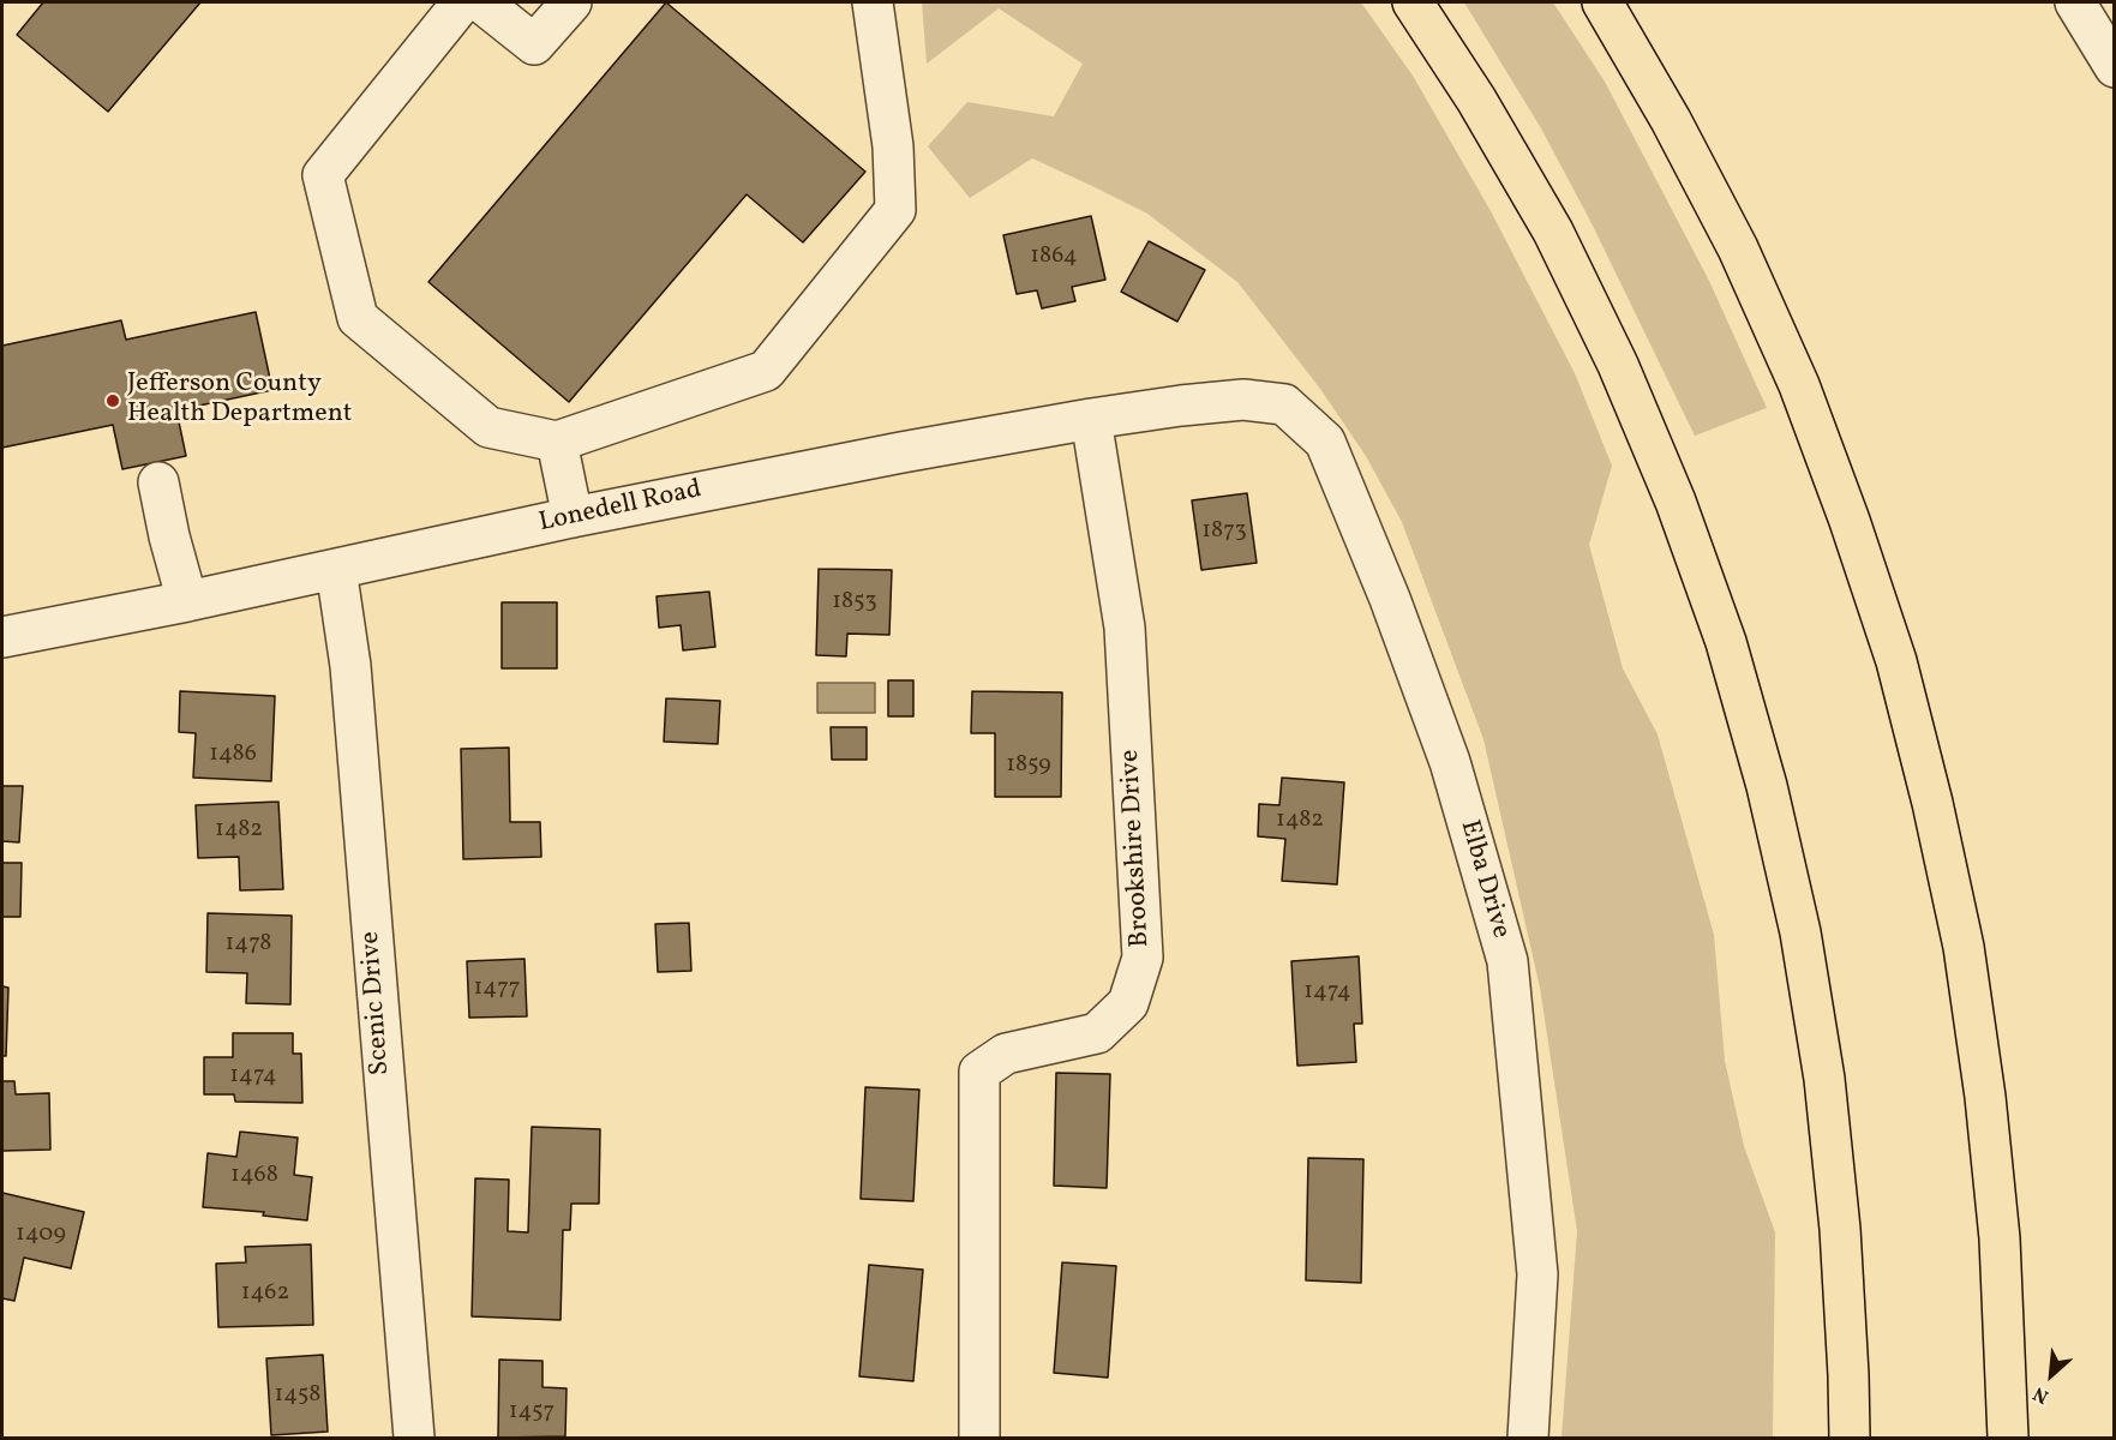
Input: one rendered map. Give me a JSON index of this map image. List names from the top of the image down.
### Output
{
  "streets": {
    "street": [
      "Lonedell Road",
      "Brookshire Drive",
      "Elba Drive",
      "Scenic Drive"
    ]
  },
  "crossings": [
    ["Lonedell Road", "Brookshire Drive"],
    ["Lonedell Road", "Elba Drive"],
    ["Lonedell Road", "Scenic Drive"]
  ],
  "places": ["Jefferson County Health Department"],
  "house_numbers": [
    "1864",
    "1873",
    "1853",
    "1486",
    "1859",
    "1482",
    "1482",
    "1478",
    "1477",
    "1474",
    "1474",
    "1468",
    "1409",
    "1462",
    "1458",
    "1457"
  ],
  "north": "bottom left"
}
